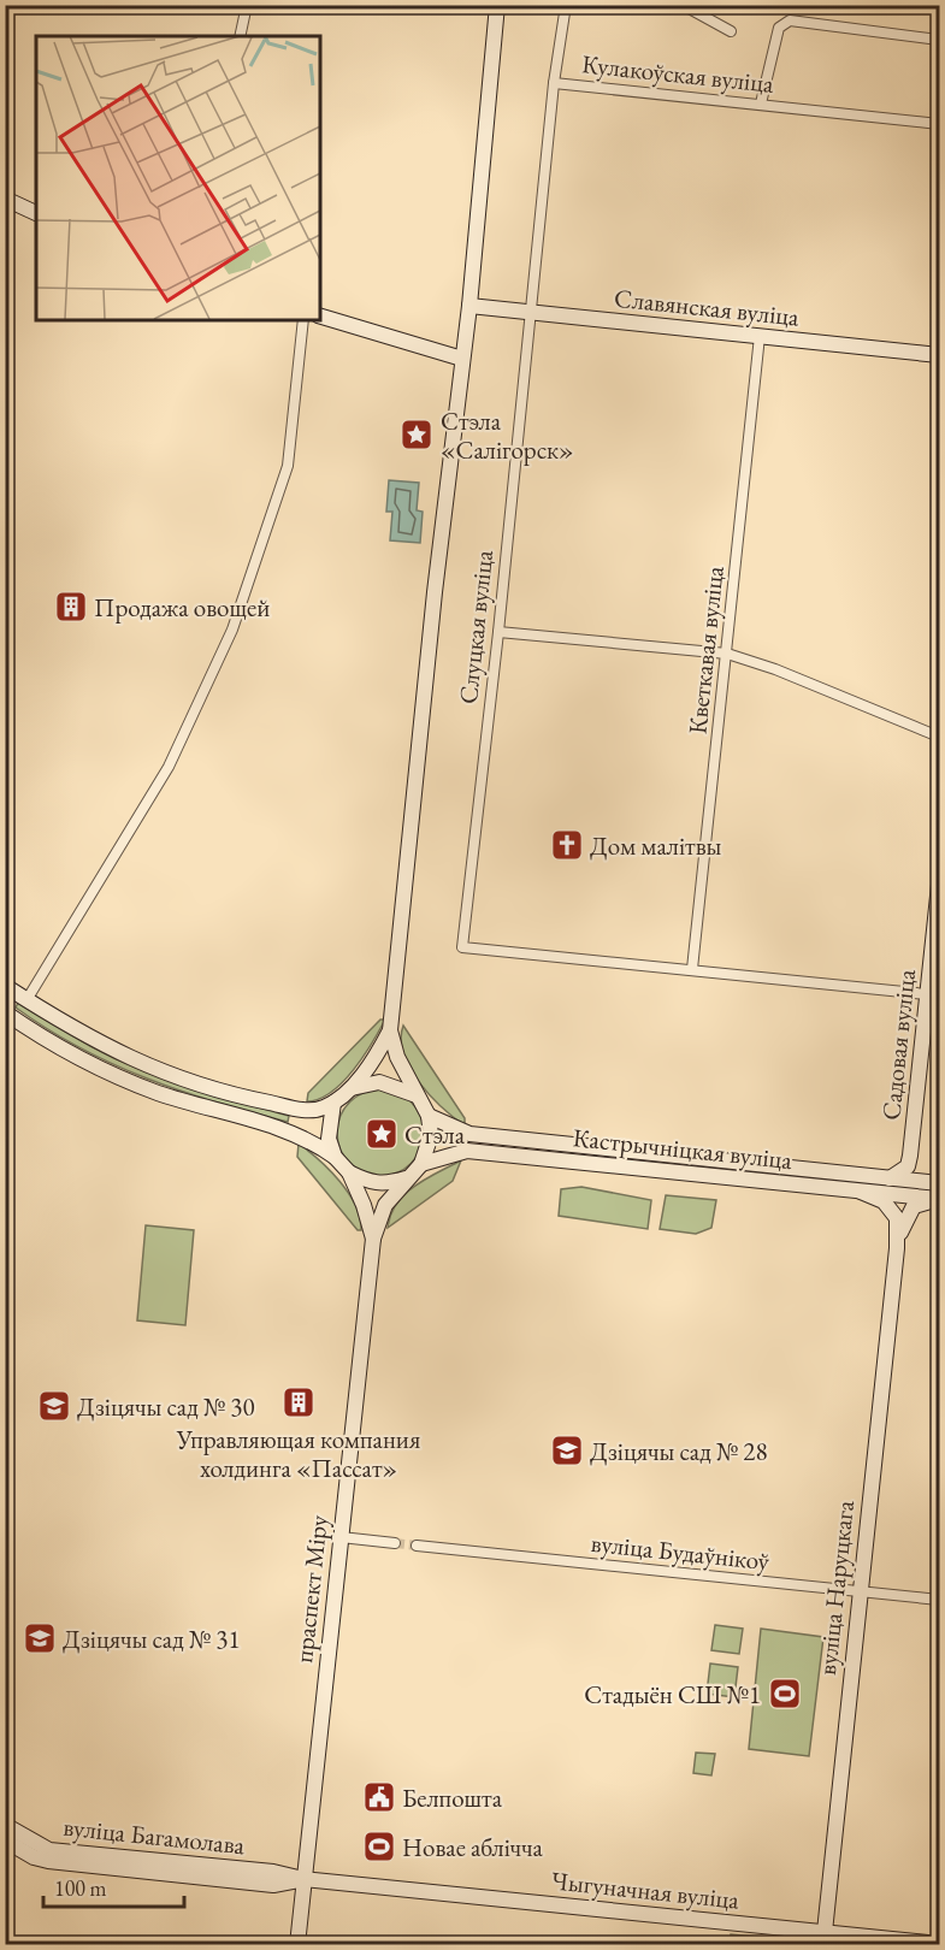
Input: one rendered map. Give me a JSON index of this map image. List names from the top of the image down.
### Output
{
  "streets": {
    "main road": [
      "Славянская вуліца",
      "Садовая вуліца",
      "Кастрычніцкая вуліца",
      "вуліца Наруцкага",
      "праспект Міру",
      "вуліца Багамолава",
      "Чыгуначная вуліца"
    ],
    "street": [
      "Кулакоўская вуліца",
      "Слуцкая вуліца",
      "Кветкавая вуліца",
      "вуліца Будаўнікоў"
    ]
  },
  "crossings": [
    ["Кулакоўская вуліца", "Славянская вуліца"],
    ["Кулакоўская вуліца", "Слуцкая вуліца"],
    ["Славянская вуліца", "Слуцкая вуліца"],
    ["Славянская вуліца", "Кветкавая вуліца"],
    ["Слуцкая вуліца", "Кветкавая вуліца"],
    ["вуліца Будаўнікоў", "вуліца Наруцкага"],
    ["вуліца Наруцкага", "Чыгуначная вуліца"],
    ["праспект Міру", "вуліца Багамолава"],
    ["праспект Міру", "Чыгуначная вуліца"],
    ["вуліца Багамолава", "Чыгуначная вуліца"]
  ],
  "places": {
    "place": ["Стэла «Салігорск»", "Стэла"],
    "building": ["Продажа овощей", "Управляющая компания холдинга «Пассат»"],
    "church": ["Дом малітвы"],
    "school or university": ["Дзіцячы сад № 30", "Дзіцячы сад № 28", "Дзіцячы сад № 31"],
    "sports": ["Стадыён СШ №1", "Новае аблічча"],
    "public building": ["Белпошта"]
  },
  "scale_bar": "100 m"
}
